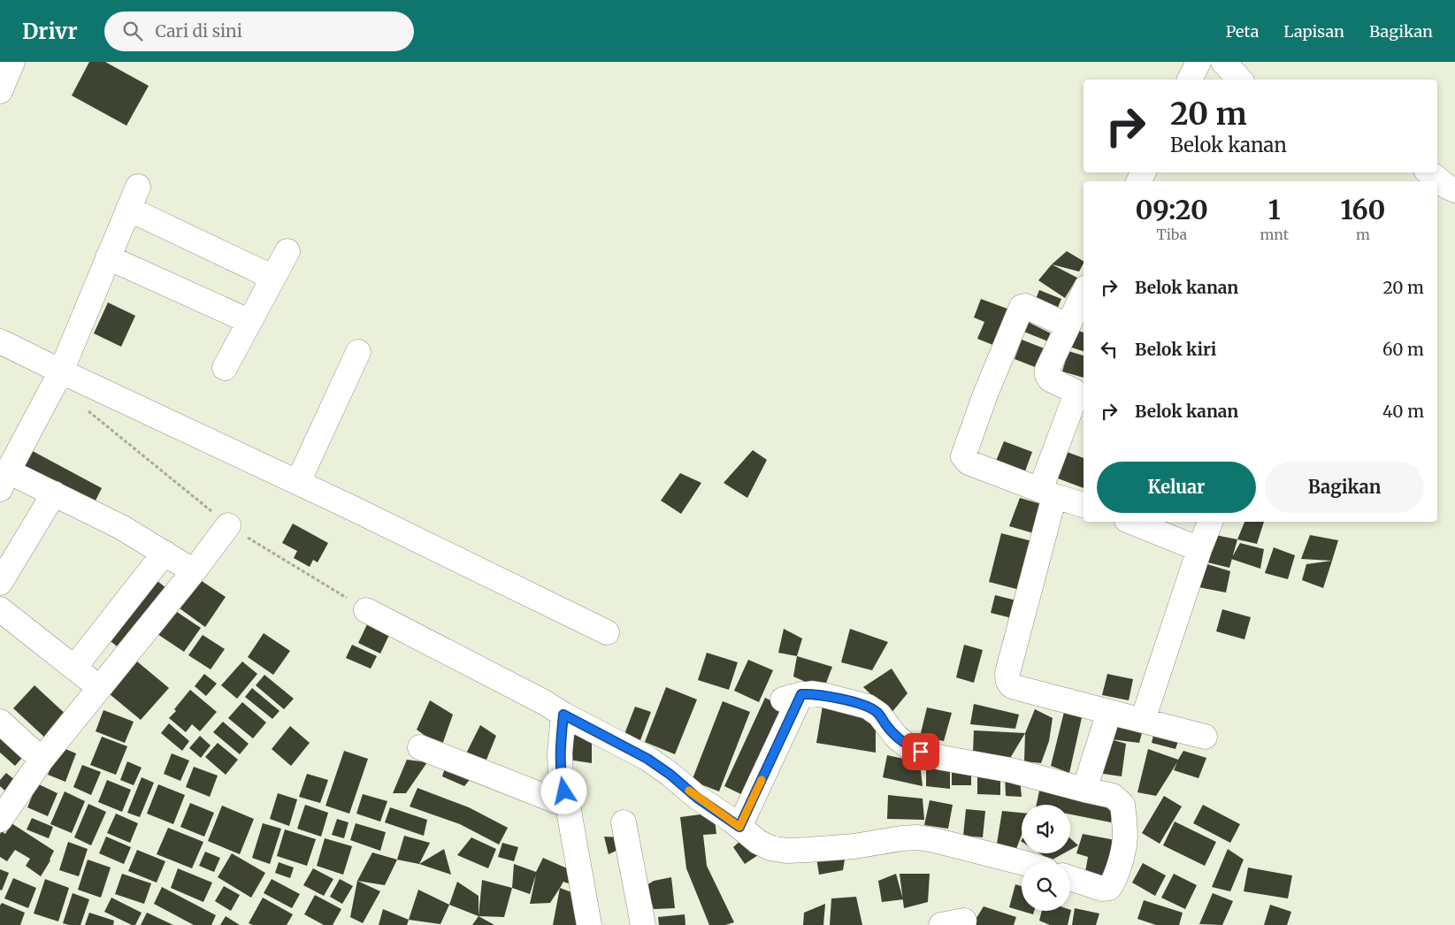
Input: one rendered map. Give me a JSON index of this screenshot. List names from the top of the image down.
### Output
{
  "page": {
    "header": "Drivr",
    "search": "Cari di sini",
    "nav": ["Peta", "Lapisan", "Bagikan"],
    "turn": ["20 m", "Belok kanan"],
    "eta": [
      "09:20",
      "Tiba",
      "1",
      "mnt",
      "160",
      "m"
    ],
    "list": [
      {
        "name": "Belok kanan",
        "value": "20 m"
      },
      {
        "name": "Belok kiri",
        "value": "60 m"
      },
      {
        "name": "Belok kanan",
        "value": "40 m"
      }
    ],
    "buttons": ["Keluar", "Bagikan"]
  }
}
